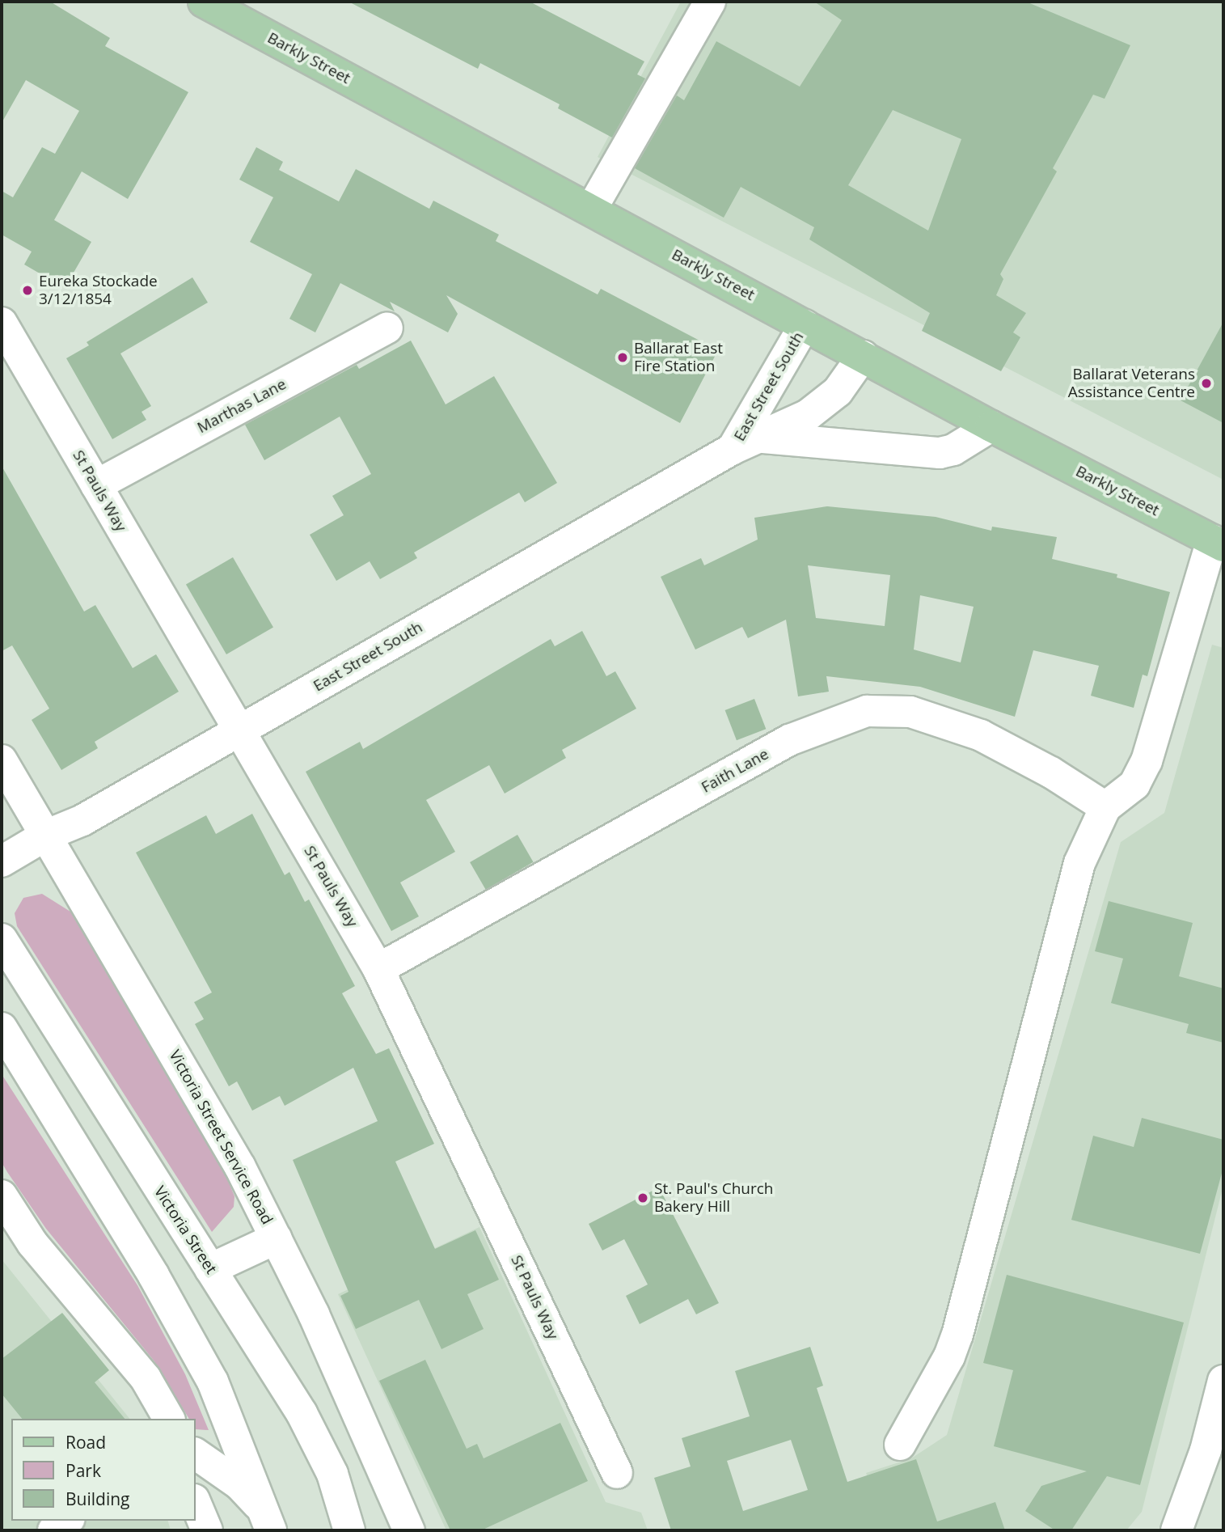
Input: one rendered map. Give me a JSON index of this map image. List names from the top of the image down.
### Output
{
  "streets": {
    "main road": ["Barkly Street"],
    "street": [
      "East Street South",
      "Marthas Lane",
      "St Pauls Way",
      "Faith Lane",
      "Victoria Street Service Road",
      "Victoria Street"
    ]
  },
  "crossings": [
    ["Barkly Street", "East Street South"],
    ["East Street South", "St Pauls Way"],
    ["East Street South", "Victoria Street Service Road"],
    ["Marthas Lane", "St Pauls Way"],
    ["St Pauls Way", "Faith Lane"]
  ],
  "places": [
    "Eureka Stockade 3/12/1854",
    "Ballarat East Fire Station",
    "Ballarat Veterans Assistance Centre",
    "St. Paul's Church Bakery Hill"
  ],
  "legend": ["Road", "Park", "Building"]
}
